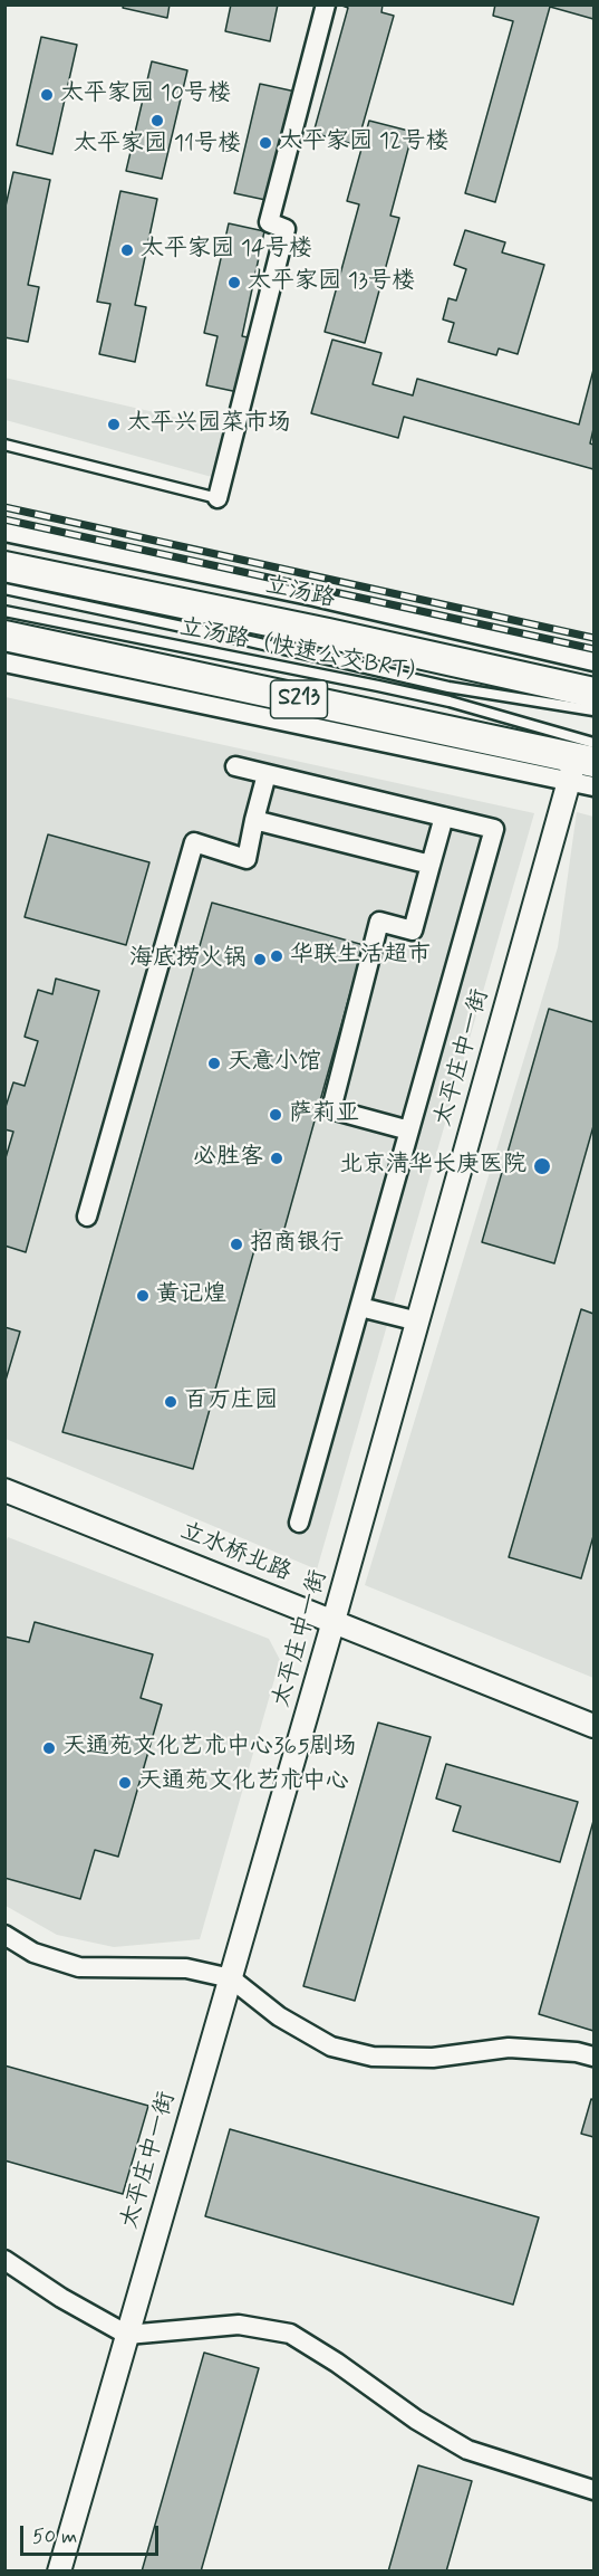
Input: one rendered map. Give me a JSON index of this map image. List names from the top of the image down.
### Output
{
  "streets": {
    "main road": ["立汤路", "S213"],
    "street": ["太平庄中一街", "立水桥北路"],
    "lane": ["立汤路（快速公交BRT）"]
  },
  "crossings": [
    ["立汤路", "立汤路（快速公交BRT）"],
    ["立汤路（快速公交BRT）", "S213"],
    ["立汤路（快速公交BRT）", "太平庄中一街"],
    ["S213", "太平庄中一街"],
    ["太平庄中一街", "立水桥北路"]
  ],
  "places": [
    "太平家园 10号楼",
    "太平家园 11号楼",
    "太平家园 12号楼",
    "太平家园 14号楼",
    "太平家园 13号楼",
    "太平兴园菜市场",
    "华联生活超市",
    "海底捞火锅",
    "天意小馆",
    "萨莉亚",
    "必胜客",
    "北京清华长庚医院",
    "招商银行",
    "黄记煌",
    "百万庄园",
    "天通苑文化艺术中心365剧场",
    "天通苑文化艺术中心"
  ],
  "scale_bar": "50 m"
}
